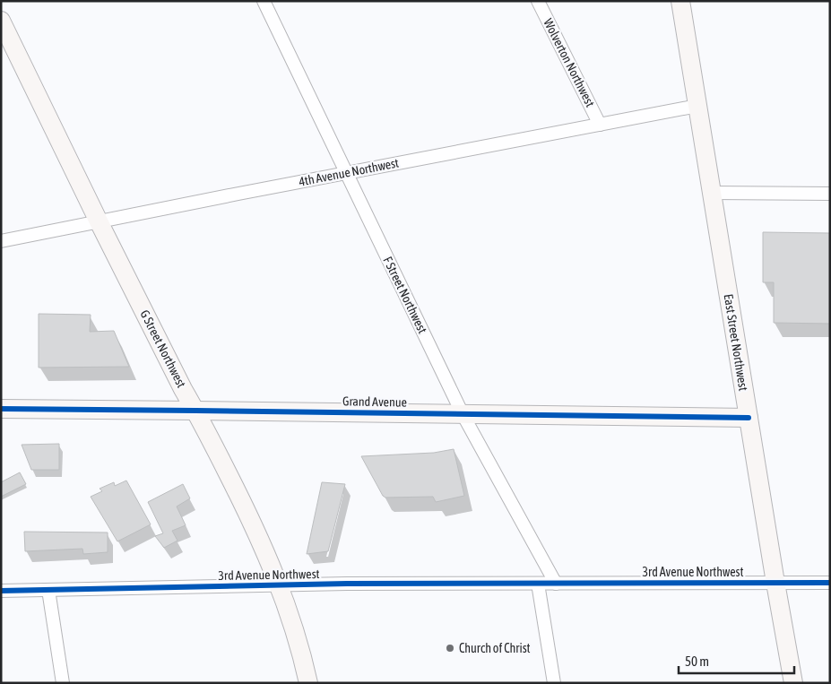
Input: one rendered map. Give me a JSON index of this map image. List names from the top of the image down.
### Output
{
  "streets": {
    "street": [
      "Wolverton Northwest",
      "4th Avenue Northwest",
      "F Street Northwest",
      "East Street Northwest",
      "G Street Northwest",
      "Grand Avenue",
      "3rd Avenue Northwest"
    ]
  },
  "crossings": [
    ["Wolverton Northwest", "4th Avenue Northwest"],
    ["4th Avenue Northwest", "F Street Northwest"],
    ["4th Avenue Northwest", "East Street Northwest"],
    ["4th Avenue Northwest", "G Street Northwest"],
    ["F Street Northwest", "Grand Avenue"],
    ["F Street Northwest", "3rd Avenue Northwest"],
    ["East Street Northwest", "Grand Avenue"],
    ["East Street Northwest", "3rd Avenue Northwest"],
    ["G Street Northwest", "Grand Avenue"],
    ["G Street Northwest", "3rd Avenue Northwest"]
  ],
  "places": ["Church of Christ"],
  "scale_bar": "50 m"
}
